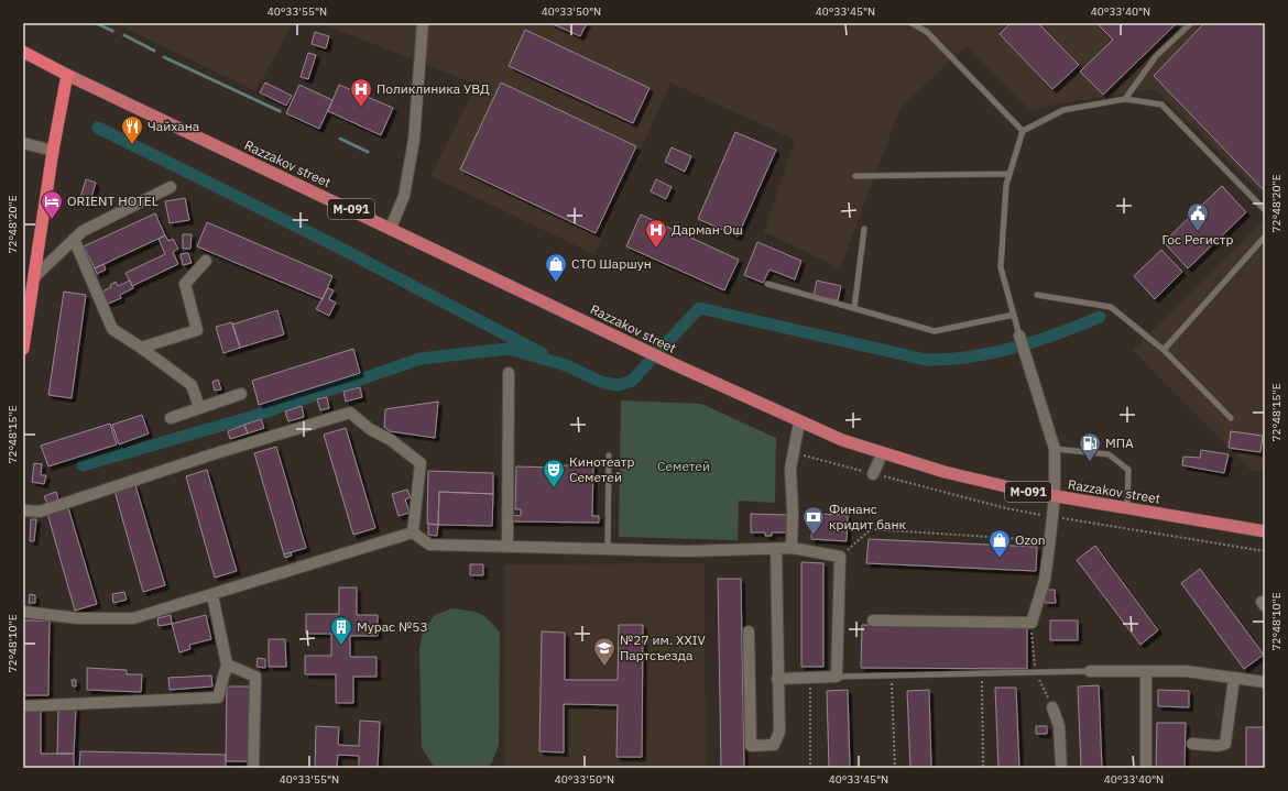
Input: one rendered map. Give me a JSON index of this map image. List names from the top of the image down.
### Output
{
  "streets": {
    "highway": ["Razzakov street", "М-091"]
  },
  "parks": ["Семетей"],
  "places": {
    "hospital": ["Поликлиника УВД", "Дарман Ош"],
    "restaurant": ["Чайхана"],
    "hotel": ["ORIENT HOTEL"],
    "public building": ["Гос Регистр"],
    "shop": ["СТО Шаршун", "Ozon"],
    "fuel station": ["МПА"],
    "theatre": ["Кинотеатр Семетей"],
    "bank": ["Финанс кридит банк"],
    "building": ["Мурас №53"],
    "school or university": ["№27 им. XXIV Партсъезда"]
  },
  "coordinates": [
    "40°33'55\"N",
    "40°33'50\"N",
    "40°33'45\"N",
    "40°33'40\"N",
    "72°48'20\"E",
    "72°48'15\"E",
    "72°48'10\"E"
  ]
}
